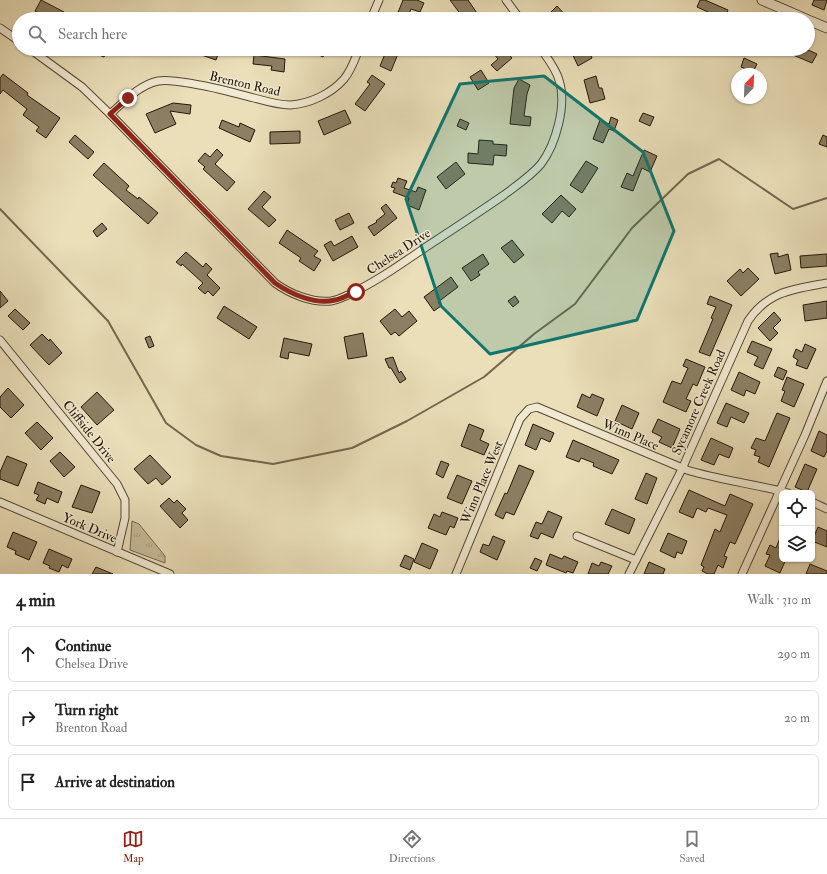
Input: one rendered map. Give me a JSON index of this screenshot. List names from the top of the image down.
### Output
{
  "streets": {
    "street": [
      "Brenton Road",
      "Chelsea Drive",
      "Sycamore Creek Road",
      "Cliffside Drive",
      "Winn Place",
      "Winn Place West",
      "York Drive"
    ]
  },
  "crossings": [
    ["Brenton Road", "Chelsea Drive"],
    ["Sycamore Creek Road", "Winn Place"],
    ["Cliffside Drive", "York Drive"],
    ["Winn Place", "Winn Place West"]
  ],
  "north": "top right",
  "page": {
    "search": "Search here",
    "heading": ["4 min", "Walk · 310 m"],
    "list": [
      ["Continue", "Chelsea Drive", "290 m"],
      ["Turn right", "Brenton Road", "20 m"],
      "Arrive at destination"
    ],
    "nav": ["Map", "Directions", "Saved"]
  }
}
